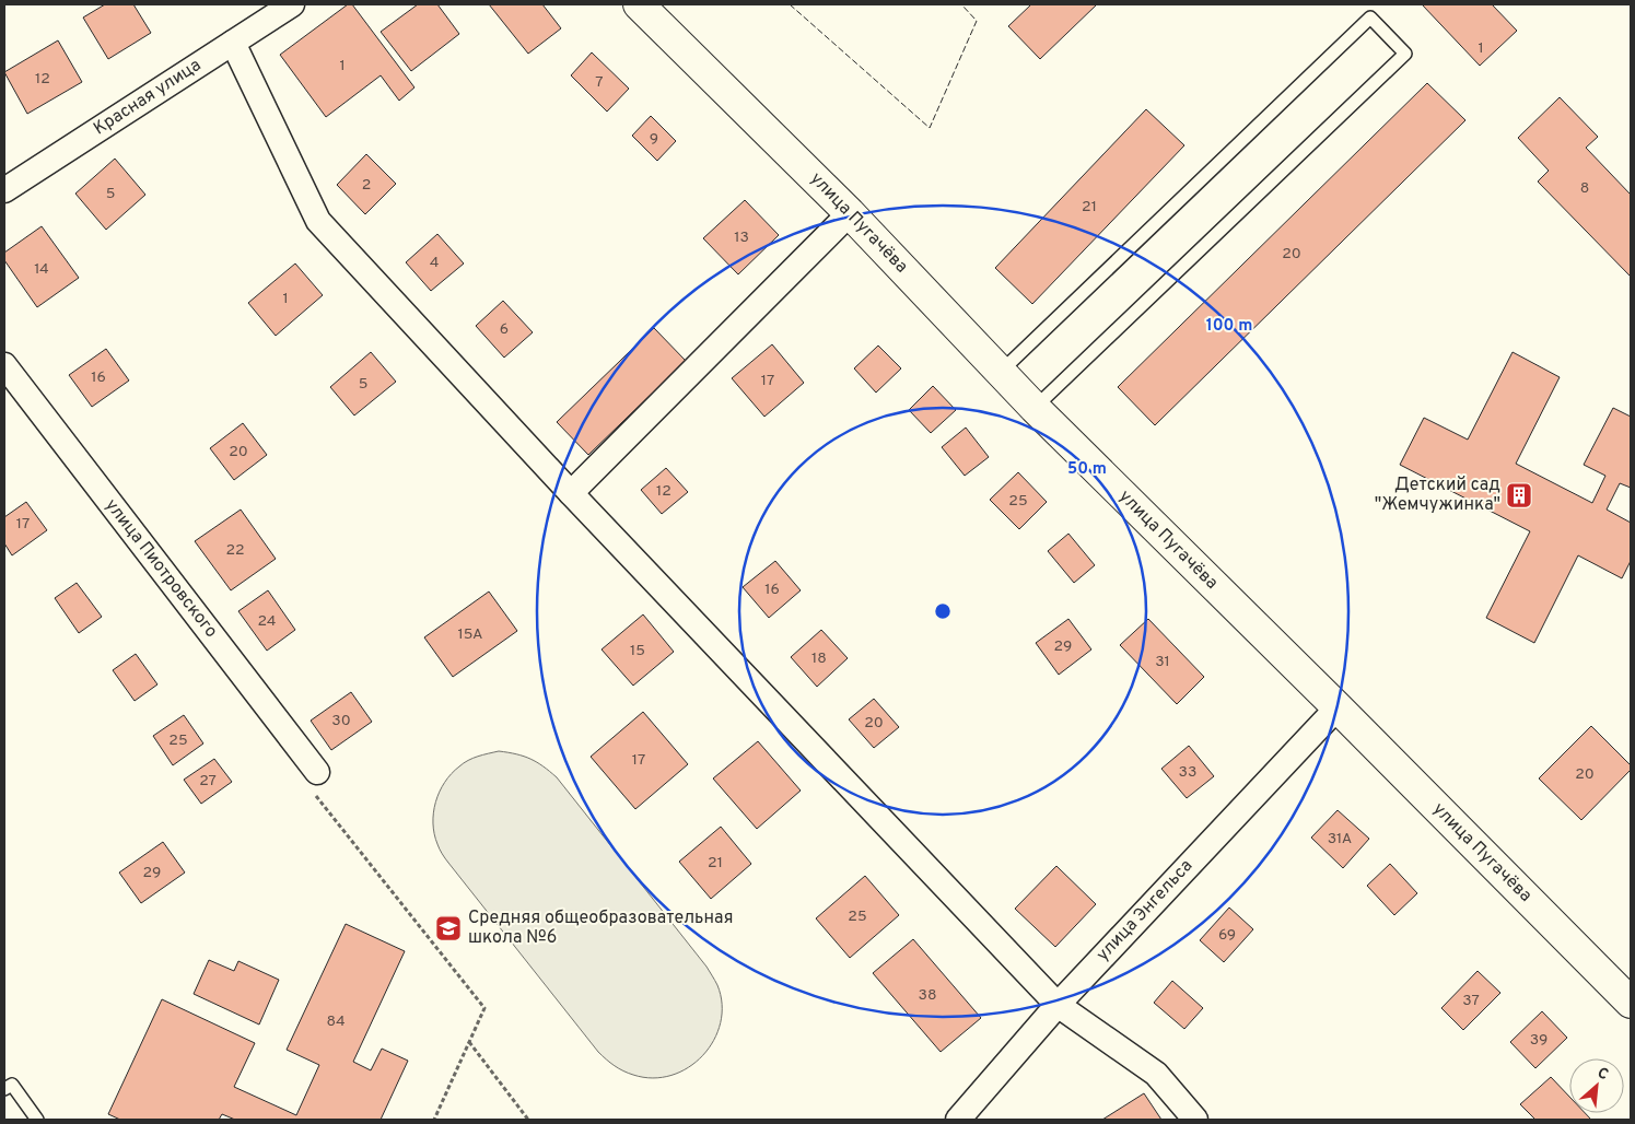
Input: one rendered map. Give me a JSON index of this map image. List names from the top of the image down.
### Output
{
  "streets": {
    "street": [
      "Красная улица",
      "улица Пугачёва",
      "улица Пиотровского",
      "улица Энгельса"
    ]
  },
  "crossings": [
    ["улица Пугачёва", "улица Энгельса"]
  ],
  "places": {
    "building": ["Детский сад \"Жемчужинка\""],
    "school or university": ["Средняя общеобразовательная школа №6"]
  },
  "house_numbers": [
    "1",
    "1",
    "12",
    "7",
    "9",
    "2",
    "8",
    "5",
    "21",
    "13",
    "20",
    "4",
    "14",
    "1",
    "6",
    "16",
    "17",
    "5",
    "20",
    "12",
    "25",
    "17",
    "22",
    "16",
    "24",
    "15А",
    "29",
    "15",
    "18",
    "31",
    "30",
    "20",
    "25",
    "17",
    "33",
    "20",
    "27",
    "31А",
    "21",
    "29",
    "25",
    "69",
    "38",
    "37",
    "84",
    "39"
  ],
  "north": "top right",
  "rings": ["100 m", "50 m"]
}
